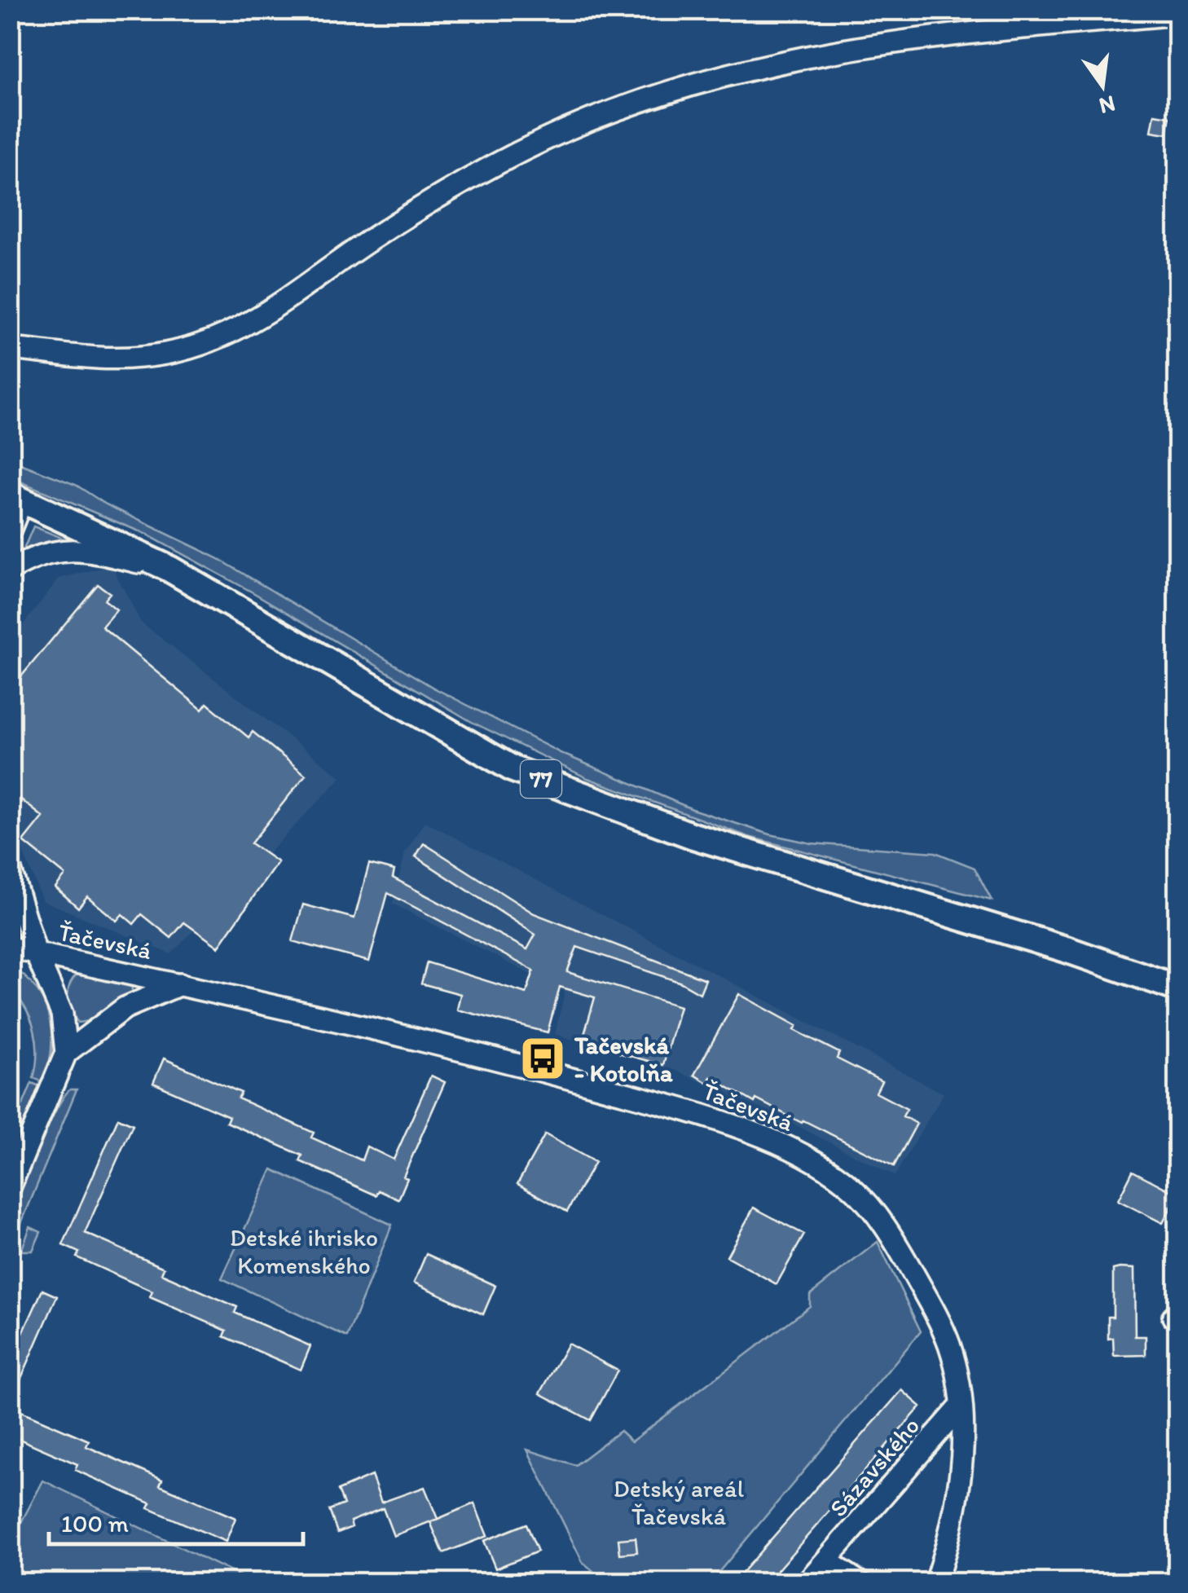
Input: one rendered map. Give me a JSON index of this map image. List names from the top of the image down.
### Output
{
  "streets": {
    "main road": ["77"],
    "street": ["Ťačevská", "Sázavského"]
  },
  "crossings": [
    ["Ťačevská", "Sázavského"]
  ],
  "parks": ["Detské ihrisko Komenského", "Detský areál Ťačevská"],
  "places": {
    "bus stop": ["Tačevská - Kotolňa"]
  },
  "scale_bar": "100 m",
  "north": "bottom"
}
